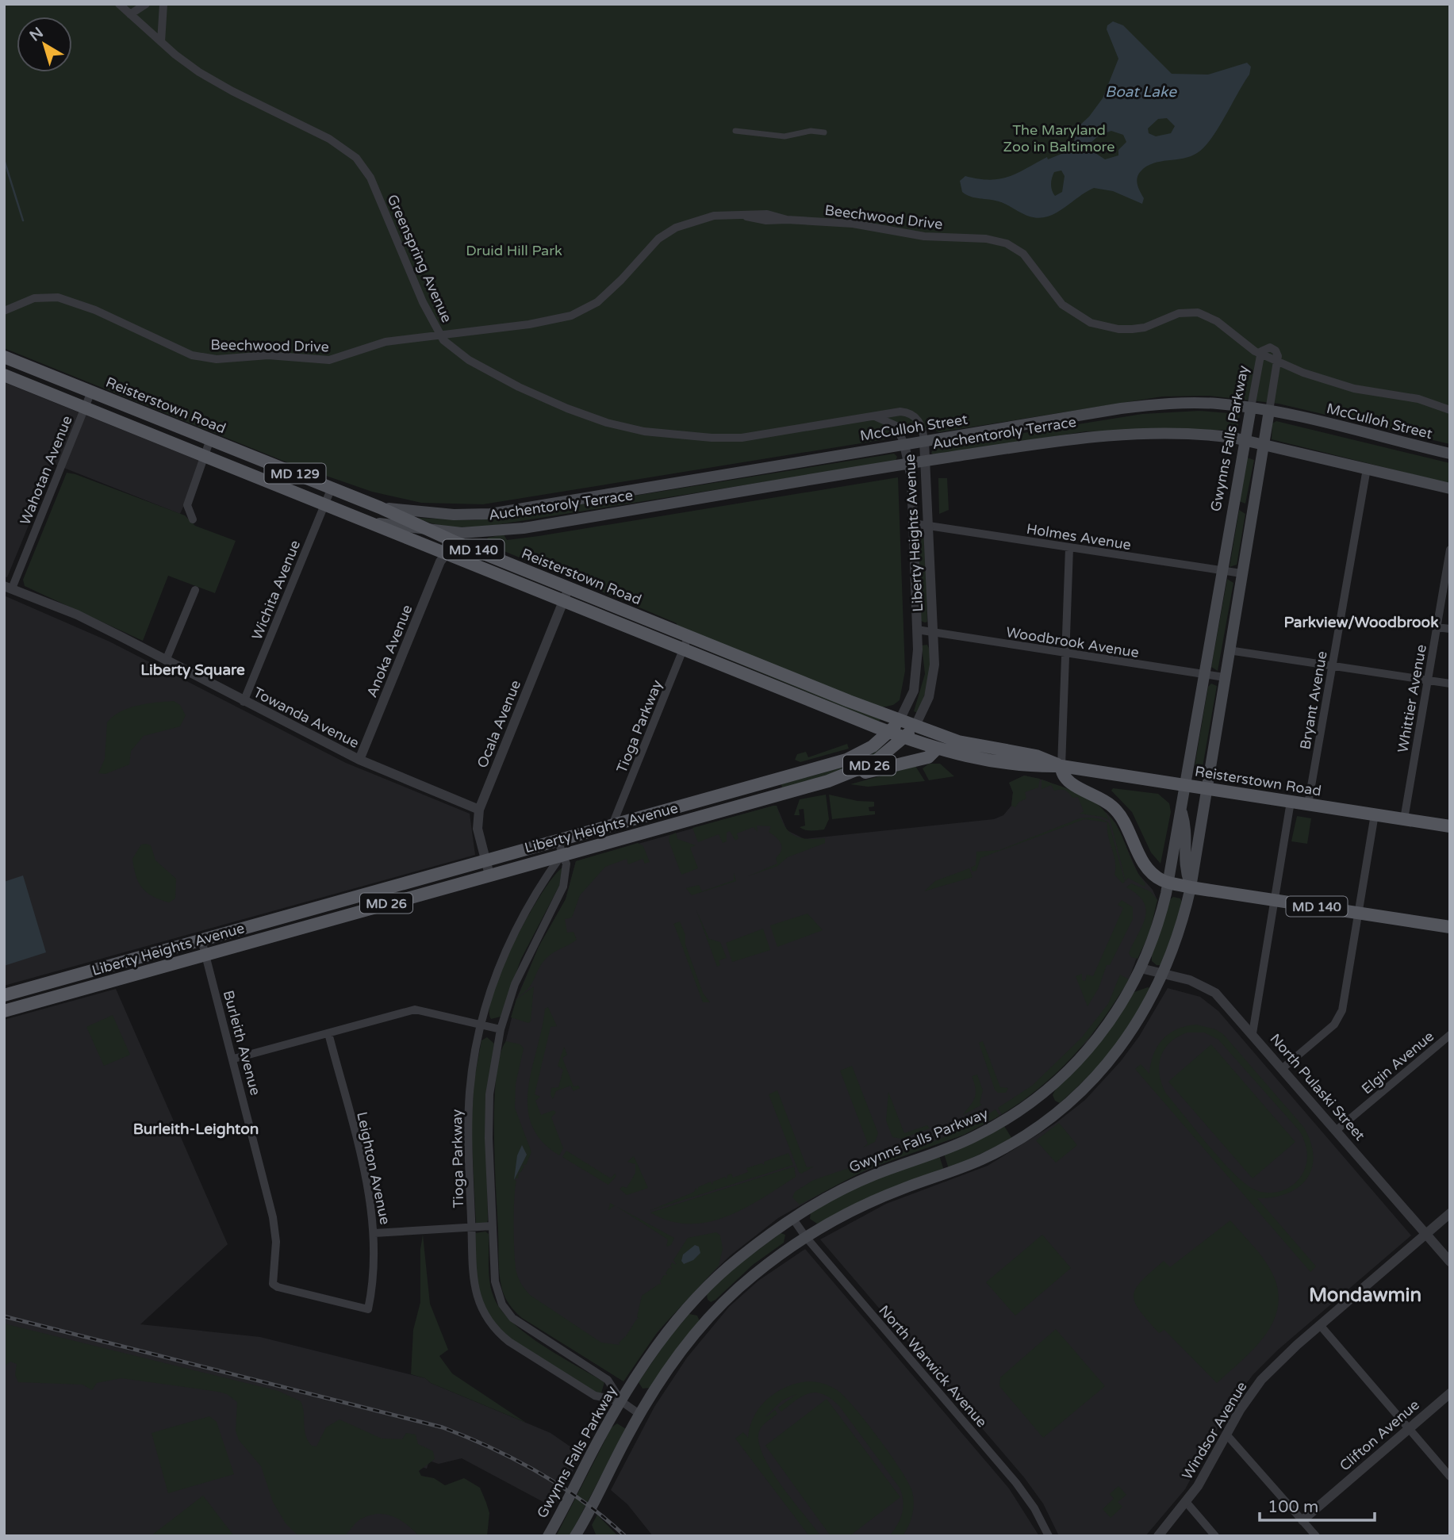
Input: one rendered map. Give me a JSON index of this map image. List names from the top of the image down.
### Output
{
  "streets": {
    "main road": [
      "Reisterstown Road",
      "McCulloh Street",
      "Auchentoroly Terrace",
      "Gwynns Falls Parkway",
      "MD 129",
      "Liberty Heights Avenue",
      "MD 140",
      "MD 26"
    ],
    "street": [
      "Beechwood Drive",
      "Greenspring Avenue",
      "Wahotan Avenue",
      "Holmes Avenue",
      "Wichita Avenue",
      "Woodbrook Avenue",
      "Anoka Avenue",
      "Whittier Avenue",
      "Bryant Avenue",
      "Towanda Avenue",
      "Ocala Avenue",
      "Tioga Parkway",
      "Burleith Avenue",
      "Elgin Avenue",
      "North Pulaski Street",
      "Leighton Avenue",
      "North Warwick Avenue",
      "Windsor Avenue",
      "Clifton Avenue"
    ]
  },
  "crossings": [
    ["Beechwood Drive", "Greenspring Avenue"],
    ["Beechwood Drive", "Gwynns Falls Parkway"],
    ["Greenspring Avenue", "McCulloh Street"],
    ["Greenspring Avenue", "Liberty Heights Avenue"],
    ["Reisterstown Road", "McCulloh Street"],
    ["Reisterstown Road", "Auchentoroly Terrace"],
    ["Reisterstown Road", "Gwynns Falls Parkway"],
    ["Reisterstown Road", "Wahotan Avenue"],
    ["Reisterstown Road", "MD 129"],
    ["Reisterstown Road", "Liberty Heights Avenue"],
    ["Reisterstown Road", "MD 140"],
    ["Reisterstown Road", "Wichita Avenue"],
    ["Reisterstown Road", "Anoka Avenue"],
    ["Reisterstown Road", "Whittier Avenue"],
    ["Reisterstown Road", "Bryant Avenue"],
    ["Reisterstown Road", "Ocala Avenue"],
    ["Reisterstown Road", "Tioga Parkway"],
    ["McCulloh Street", "Gwynns Falls Parkway"],
    ["McCulloh Street", "Liberty Heights Avenue"],
    ["Auchentoroly Terrace", "Gwynns Falls Parkway"],
    ["Auchentoroly Terrace", "MD 129"],
    ["Auchentoroly Terrace", "Liberty Heights Avenue"],
    ["Auchentoroly Terrace", "Bryant Avenue"],
    ["Gwynns Falls Parkway", "Holmes Avenue"],
    ["Gwynns Falls Parkway", "MD 140"],
    ["Gwynns Falls Parkway", "Woodbrook Avenue"],
    ["Gwynns Falls Parkway", "Tioga Parkway"],
    ["Gwynns Falls Parkway", "North Pulaski Street"],
    ["Gwynns Falls Parkway", "North Warwick Avenue"],
    ["Wahotan Avenue", "Towanda Avenue"],
    ["Liberty Heights Avenue", "Holmes Avenue"],
    ["Liberty Heights Avenue", "Woodbrook Avenue"],
    ["Liberty Heights Avenue", "Ocala Avenue"],
    ["Liberty Heights Avenue", "Tioga Parkway"],
    ["Liberty Heights Avenue", "Burleith Avenue"],
    ["Wichita Avenue", "Towanda Avenue"],
    ["Anoka Avenue", "Towanda Avenue"],
    ["Towanda Avenue", "Ocala Avenue"],
    ["Burleith Avenue", "Leighton Avenue"],
    ["Elgin Avenue", "North Pulaski Street"],
    ["North Pulaski Street", "Windsor Avenue"]
  ],
  "districts": [
    "Parkview/Woodbrook",
    "Liberty Square",
    "Burleith-Leighton",
    "Mondawmin"
  ],
  "water": ["Boat Lake"],
  "parks": ["The Maryland Zoo in Baltimore", "Druid Hill Park"],
  "scale_bar": "100 m",
  "north": "top left"
}
